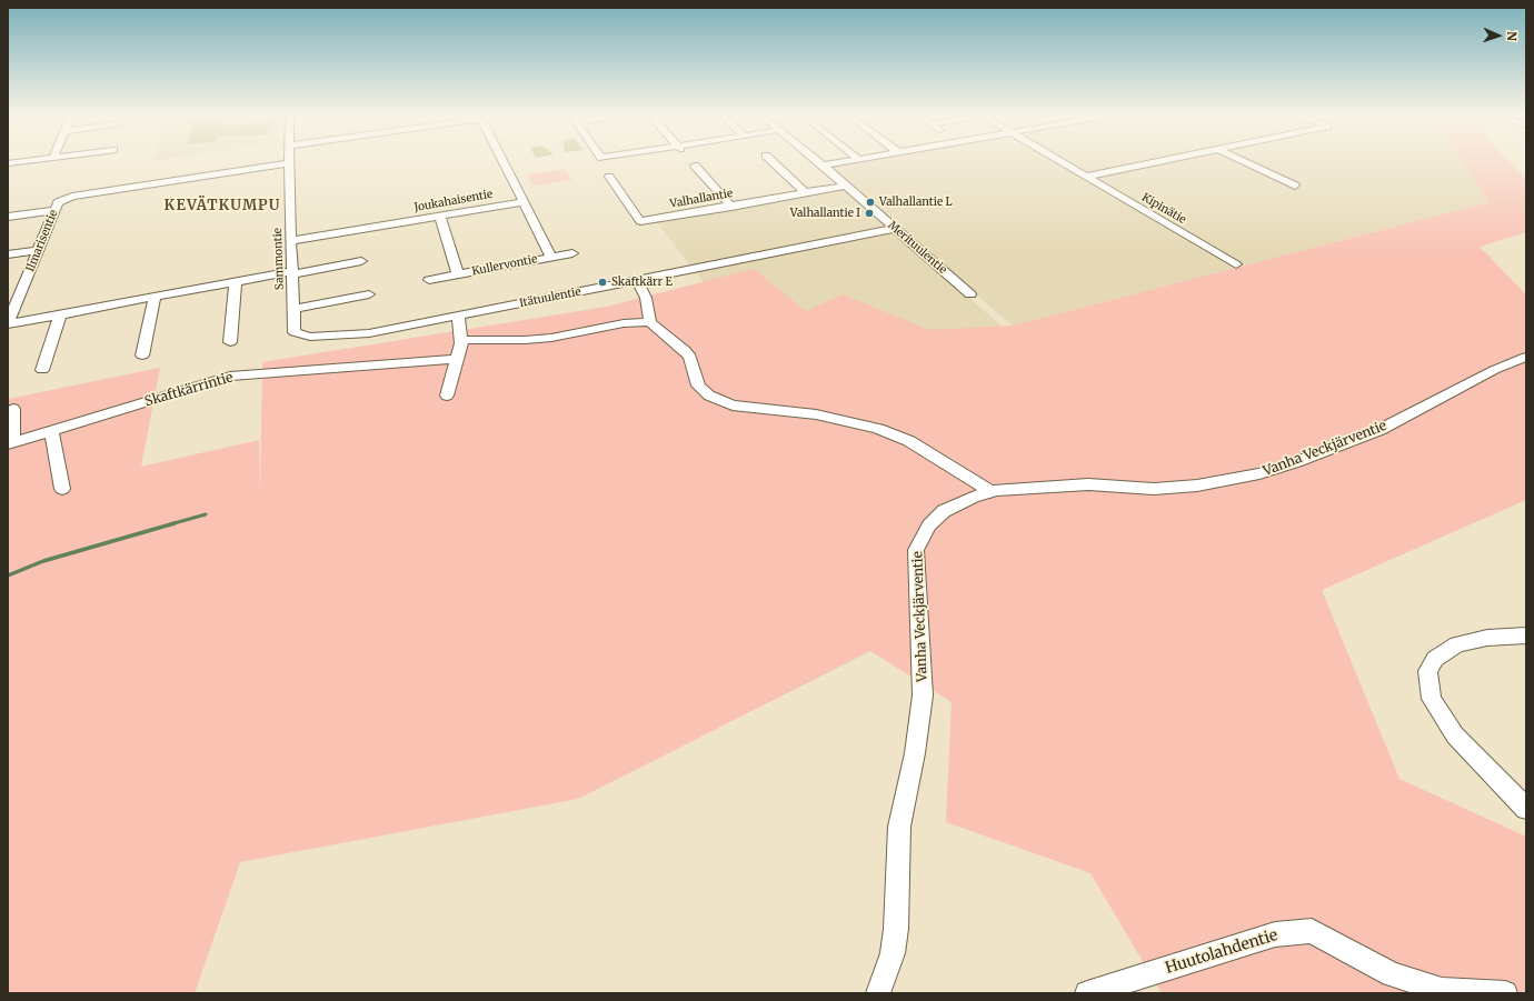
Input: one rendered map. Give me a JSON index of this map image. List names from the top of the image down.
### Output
{
  "streets": {
    "street": [
      "Valhallantie",
      "Joukahaisentie",
      "Kipinätie",
      "Ilmarisentie",
      "Merituulentie",
      "Sammontie",
      "Kullervontie",
      "Itätuulentie",
      "Skaftkärrintie",
      "Vanha Veckjärventie",
      "Huutolahdentie"
    ]
  },
  "crossings": [
    ["Valhallantie", "Merituulentie"],
    ["Joukahaisentie", "Sammontie"],
    ["Joukahaisentie", "Kullervontie"],
    ["Ilmarisentie", "Sammontie"],
    ["Merituulentie", "Itätuulentie"],
    ["Sammontie", "Itätuulentie"]
  ],
  "districts": ["KEVÄTKUMPU"],
  "places": ["Valhallantie L", "Valhallantie I", "Skaftkärr E"],
  "north": "right"
}
